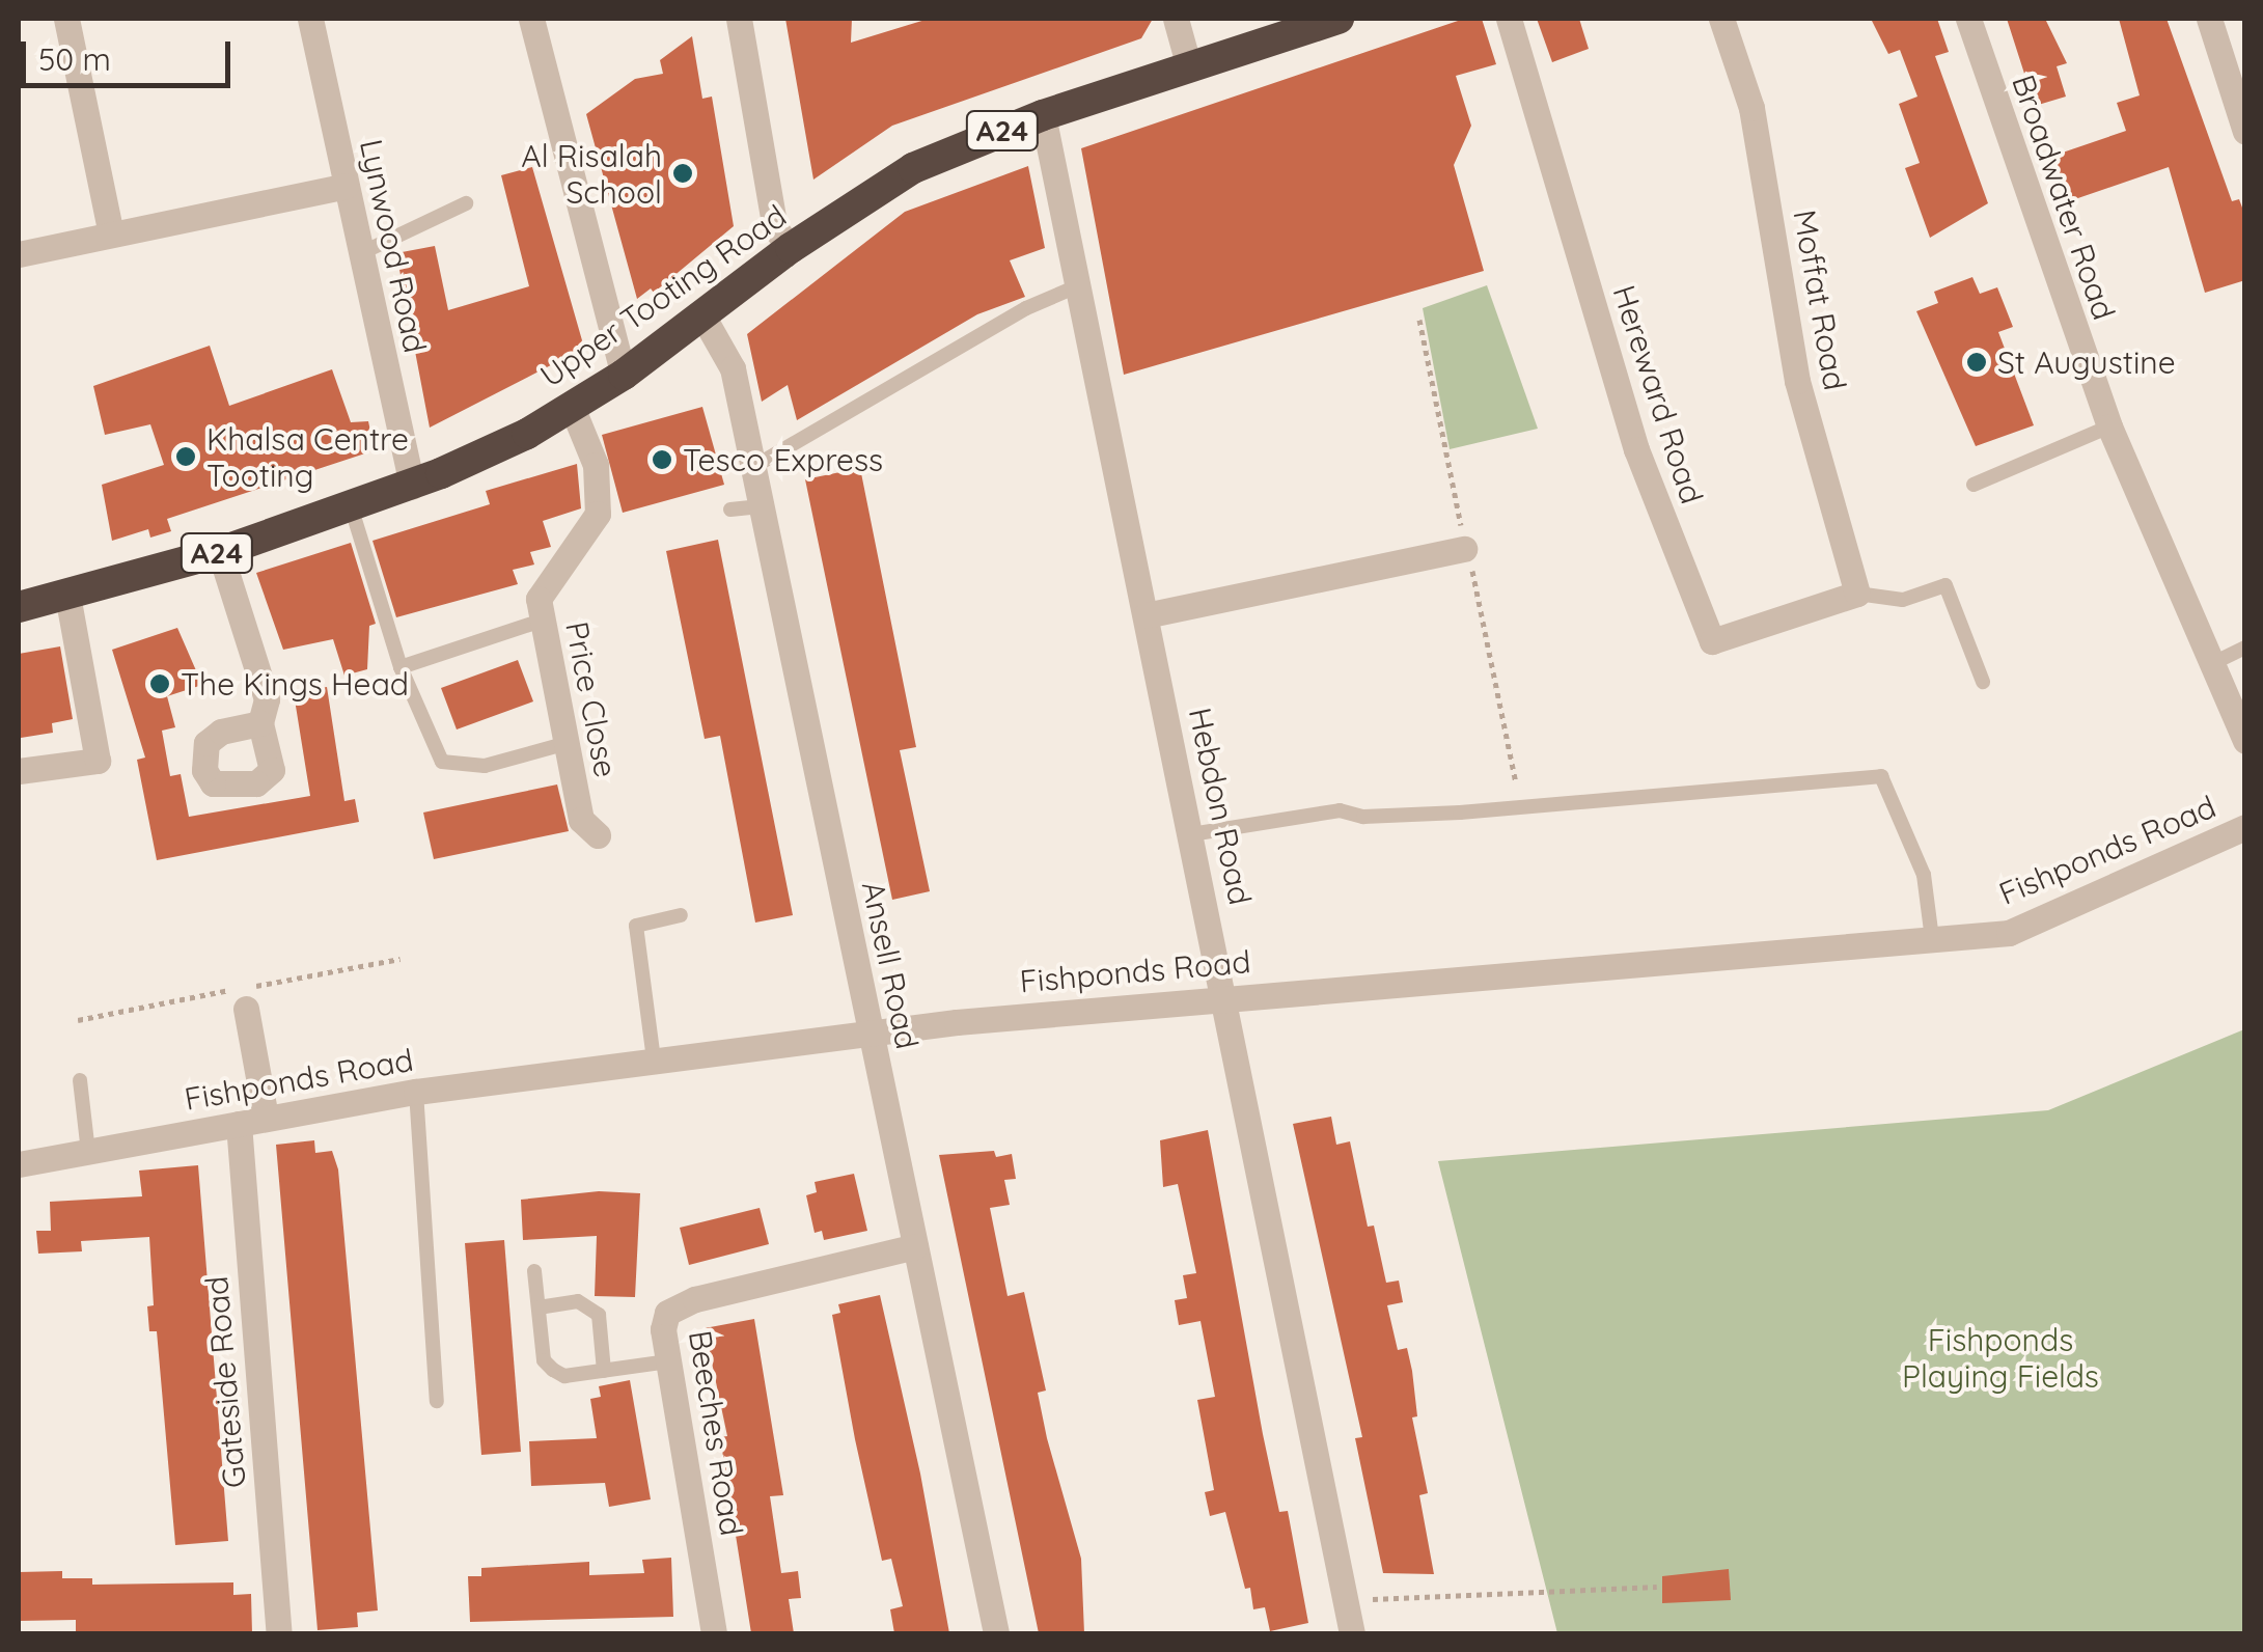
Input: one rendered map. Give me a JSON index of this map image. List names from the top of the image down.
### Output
{
  "streets": {
    "highway": ["A24", "Upper Tooting Road"],
    "street": [
      "Broadwater Road",
      "Lynwood Road",
      "Moffat Road",
      "Hereward Road",
      "Price Close",
      "Hebdon Road",
      "Fishponds Road",
      "Ansell Road",
      "Gateside Road",
      "Beeches Road"
    ]
  },
  "crossings": [
    ["Lynwood Road", "Upper Tooting Road"],
    ["Upper Tooting Road", "Price Close"],
    ["Upper Tooting Road", "Hebdon Road"],
    ["Upper Tooting Road", "Ansell Road"],
    ["Moffat Road", "Hereward Road"],
    ["Hebdon Road", "Fishponds Road"],
    ["Fishponds Road", "Ansell Road"],
    ["Fishponds Road", "Gateside Road"],
    ["Ansell Road", "Beeches Road"]
  ],
  "parks": ["Fishponds Playing Fields"],
  "places": [
    "Al Risalah School",
    "St Augustine",
    "Khalsa Centre Tooting",
    "Tesco Express",
    "The Kings Head"
  ],
  "scale_bar": "50 m"
}
